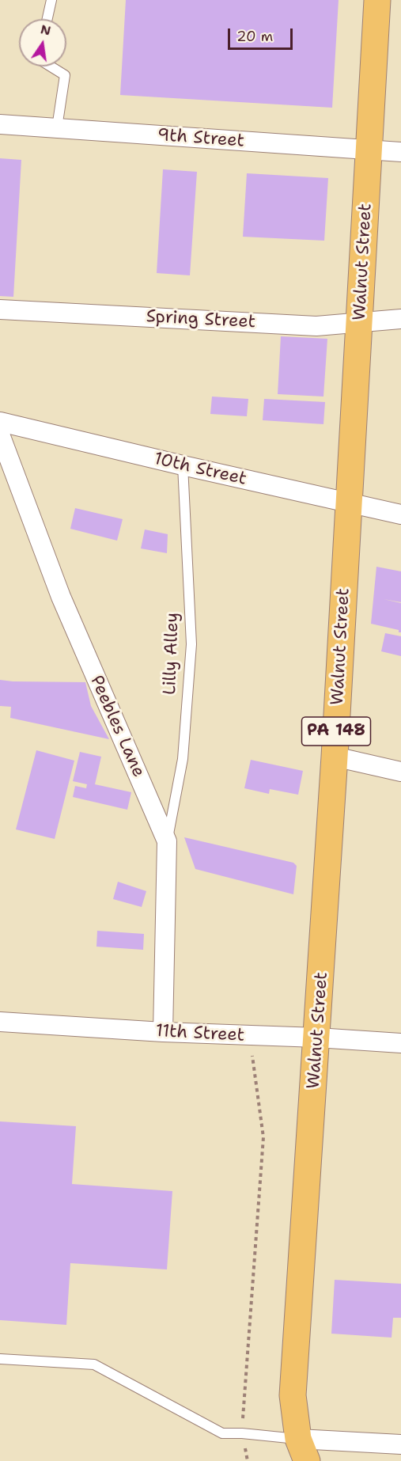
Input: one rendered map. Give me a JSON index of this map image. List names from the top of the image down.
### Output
{
  "streets": {
    "main road": ["Walnut Street", "PA 148"],
    "street": [
      "9th Street",
      "Spring Street",
      "10th Street",
      "Peebles Lane",
      "11th Street"
    ],
    "lane": ["Lilly Alley"]
  },
  "crossings": [
    ["9th Street", "Walnut Street"],
    ["Walnut Street", "Spring Street"],
    ["Walnut Street", "10th Street"],
    ["Walnut Street", "11th Street"],
    ["10th Street", "Lilly Alley"],
    ["Lilly Alley", "Peebles Lane"],
    ["Peebles Lane", "11th Street"]
  ],
  "scale_bar": "20 m",
  "north": "top"
}
